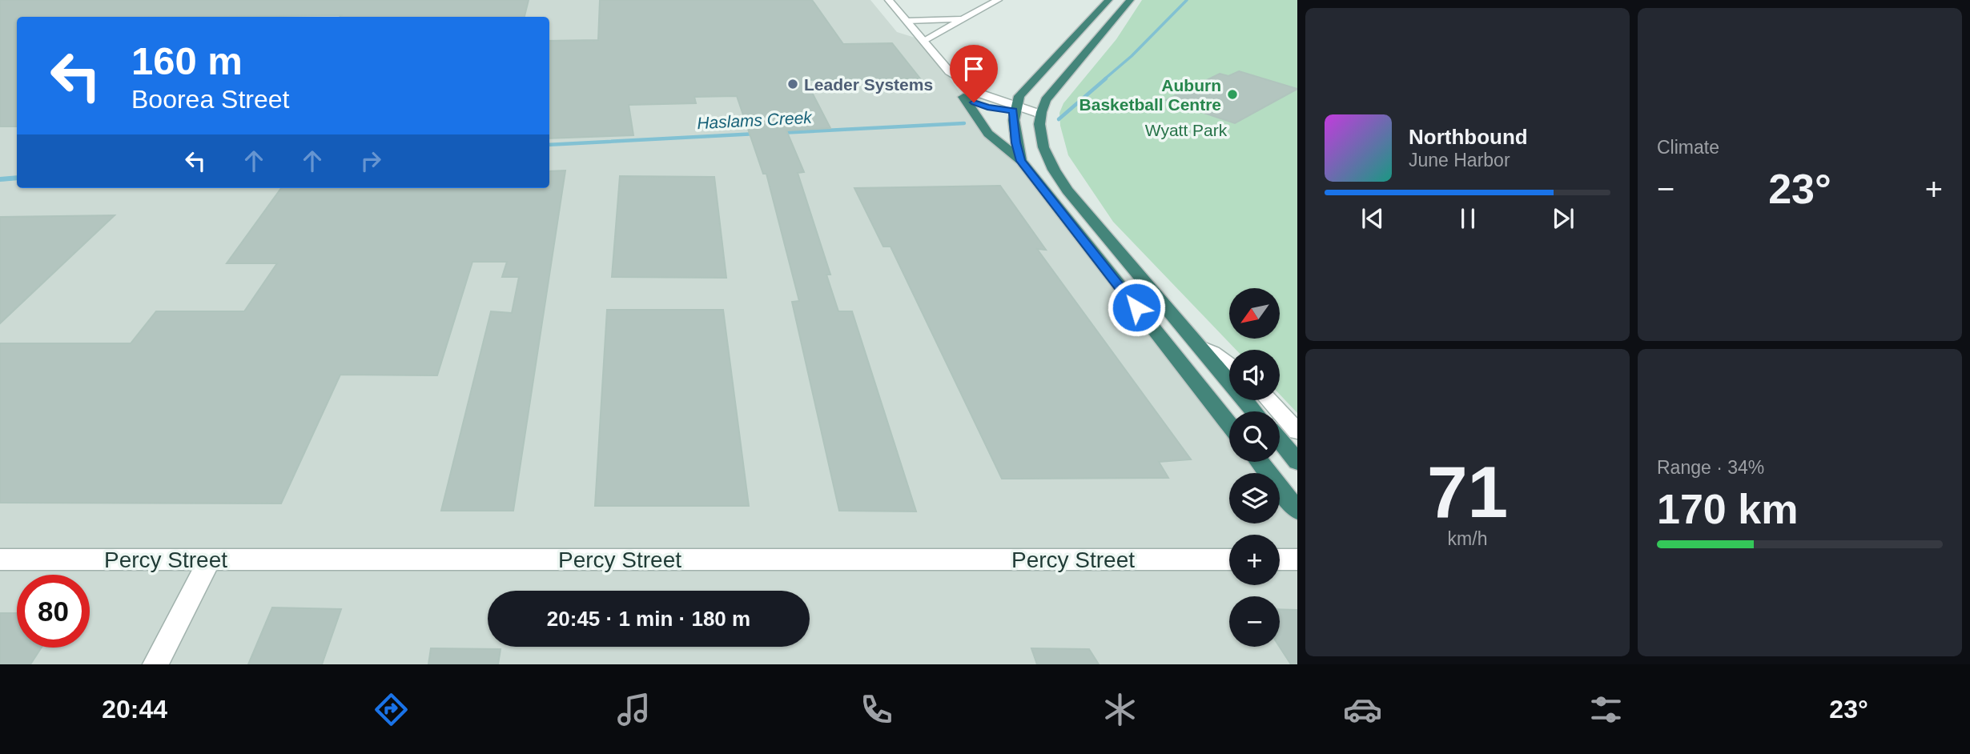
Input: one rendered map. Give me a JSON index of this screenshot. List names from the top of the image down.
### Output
{
  "streets": {
    "street": ["Percy Street"]
  },
  "water": ["Haslams Creek"],
  "parks": ["Wyatt Park"],
  "places": ["Leader Systems", "Auburn Basketball Centre"],
  "north": "bottom left",
  "page": {
    "tile": [
      "Climate",
      ["71", "km/h"],
      ["Range · 34%", "170 km"]
    ],
    "turn": ["160 m", "Boorea Street"],
    "song": ["Northbound", "June Harbor"],
    "heat": ["−", "23°", "+"],
    "map_buttons": ["+", "−"],
    "limit": "80",
    "trip": "20:45 · 1 min · 180 m",
    "tabs": ["20:44", "23°"]
  }
}
